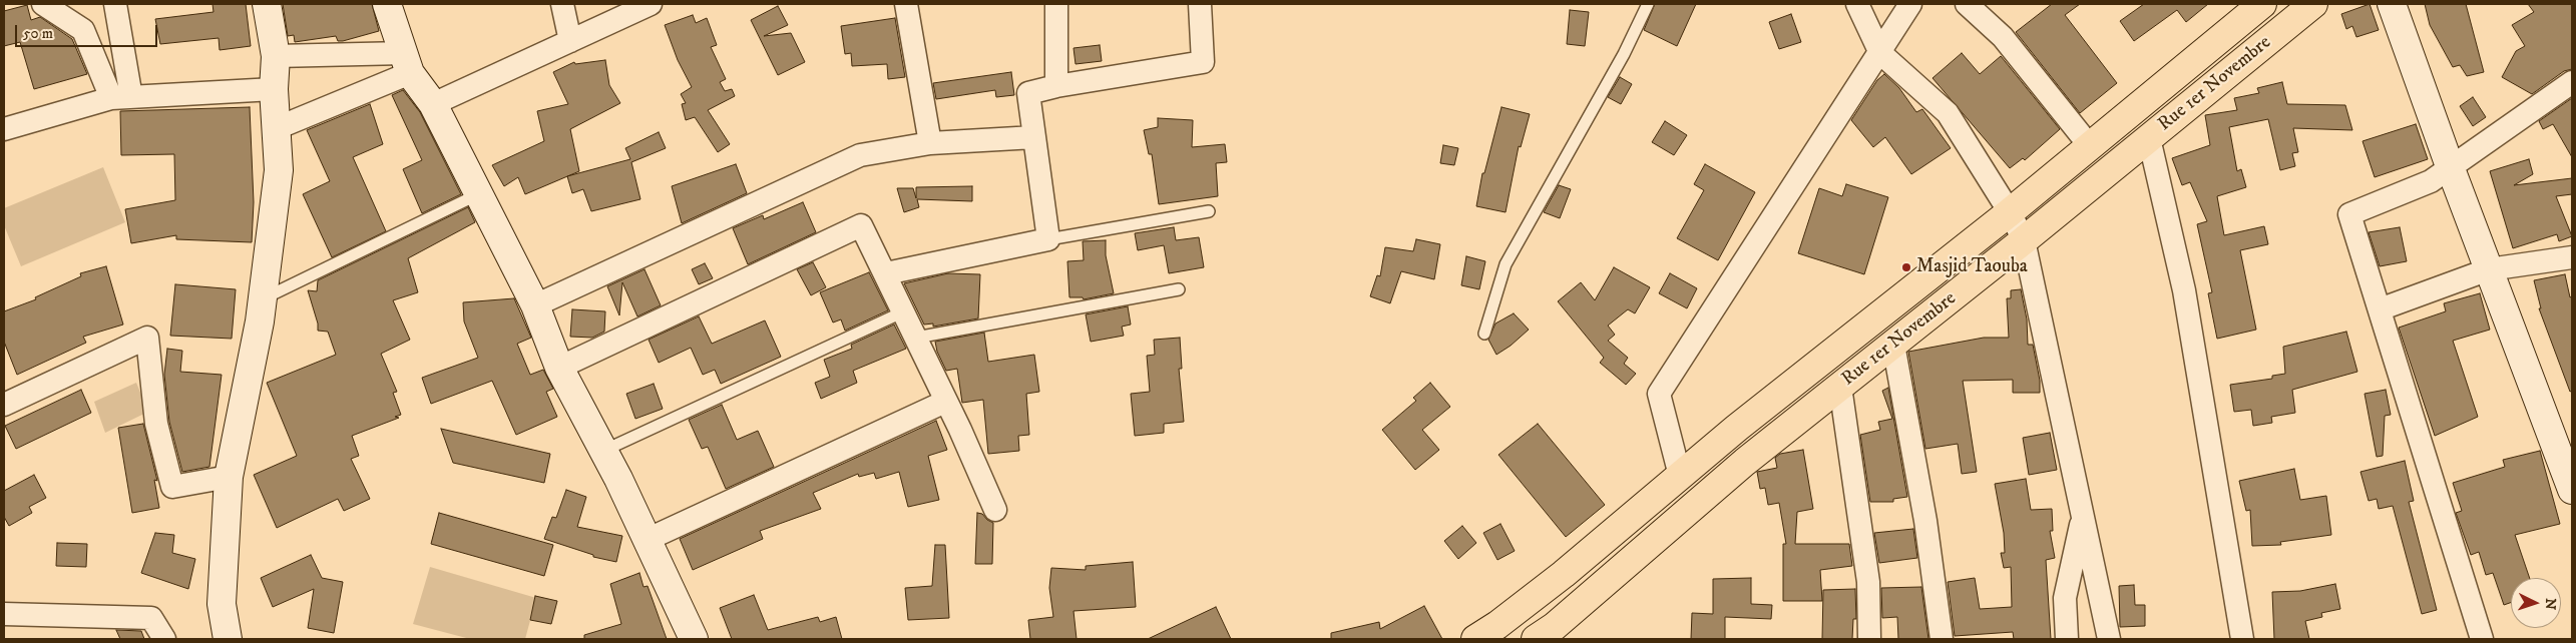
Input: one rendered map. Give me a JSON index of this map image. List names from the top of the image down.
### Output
{
  "streets": {
    "main road": ["Rue 1er Novembre"]
  },
  "places": ["Masjid Taouba"],
  "scale_bar": "50 m",
  "north": "right"
}
